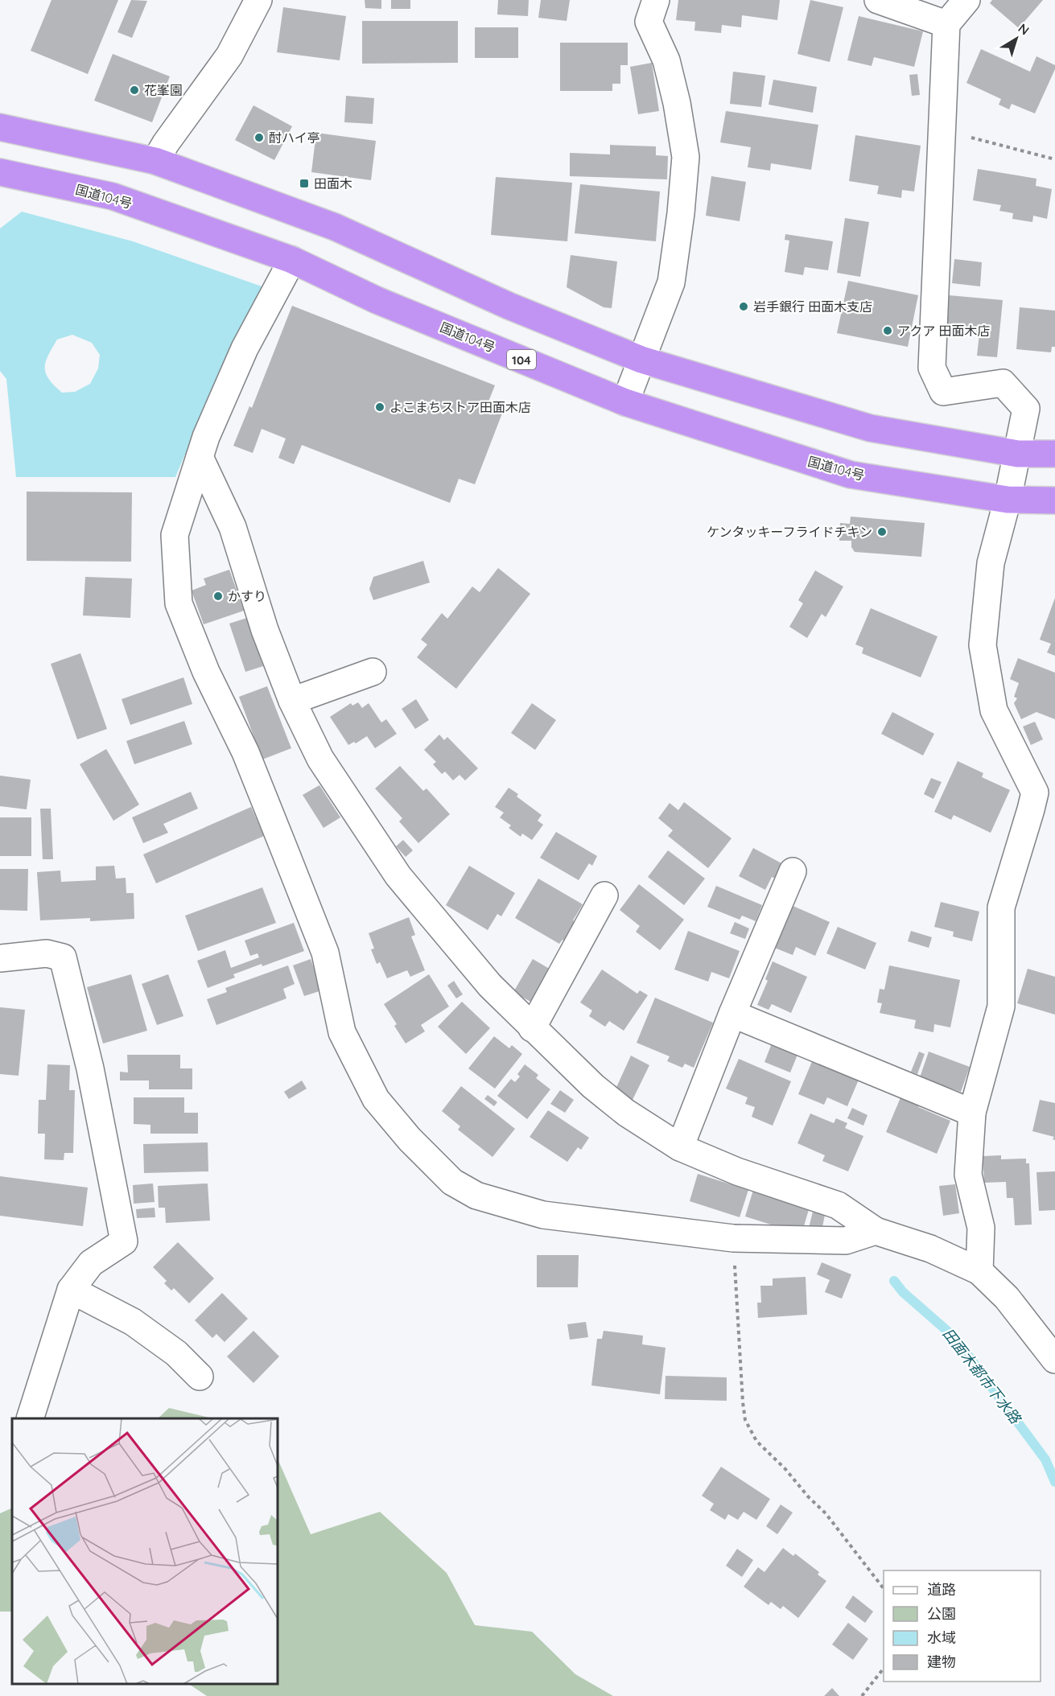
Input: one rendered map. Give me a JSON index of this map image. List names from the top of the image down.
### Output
{
  "streets": {
    "highway": ["国道104号", "104"]
  },
  "water": ["田面木都市下水路"],
  "places": {
    "other": [
      "花峯園",
      "酎ハイ亭",
      "岩手銀行 田面木支店",
      "アクア 田面木店",
      "よこまちストア田面木店",
      "ケンタッキーフライドチキン",
      "かすり"
    ],
    "transit": ["田面木"]
  },
  "legend": [
    "道路",
    "公園",
    "水域",
    "建物"
  ],
  "north": "top right"
}
